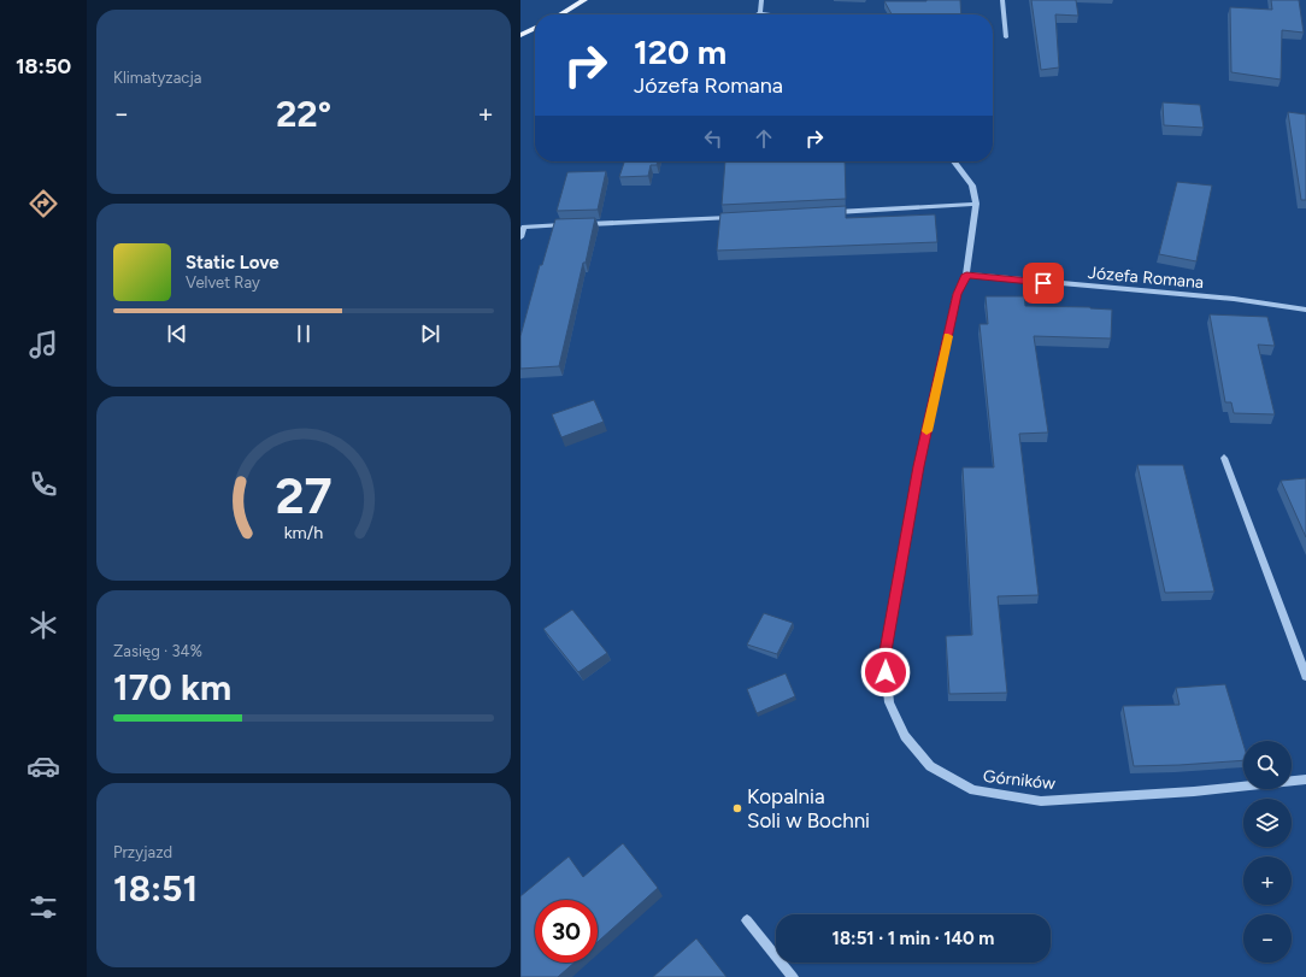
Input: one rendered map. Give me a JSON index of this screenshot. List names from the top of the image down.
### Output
{
  "streets": {
    "street": ["Józefa Romana", "Górników"]
  },
  "crossings": [
    ["Józefa Romana", "Górników"]
  ],
  "places": ["Kopalnia Soli w Bochni"],
  "page": {
    "tabs": "18:50",
    "tile": [
      "Klimatyzacja",
      ["Zasięg · 34%", "170 km"],
      ["Przyjazd", "18:51"]
    ],
    "turn": ["120 m", "Józefa Romana"],
    "heat": ["−", "22°", "+"],
    "song": ["Static Love", "Velvet Ray"],
    "map_buttons": ["+", "−"],
    "limit": "30",
    "trip": "18:51 · 1 min · 140 m",
    "gauge": ["27", "km/h"]
  }
}
